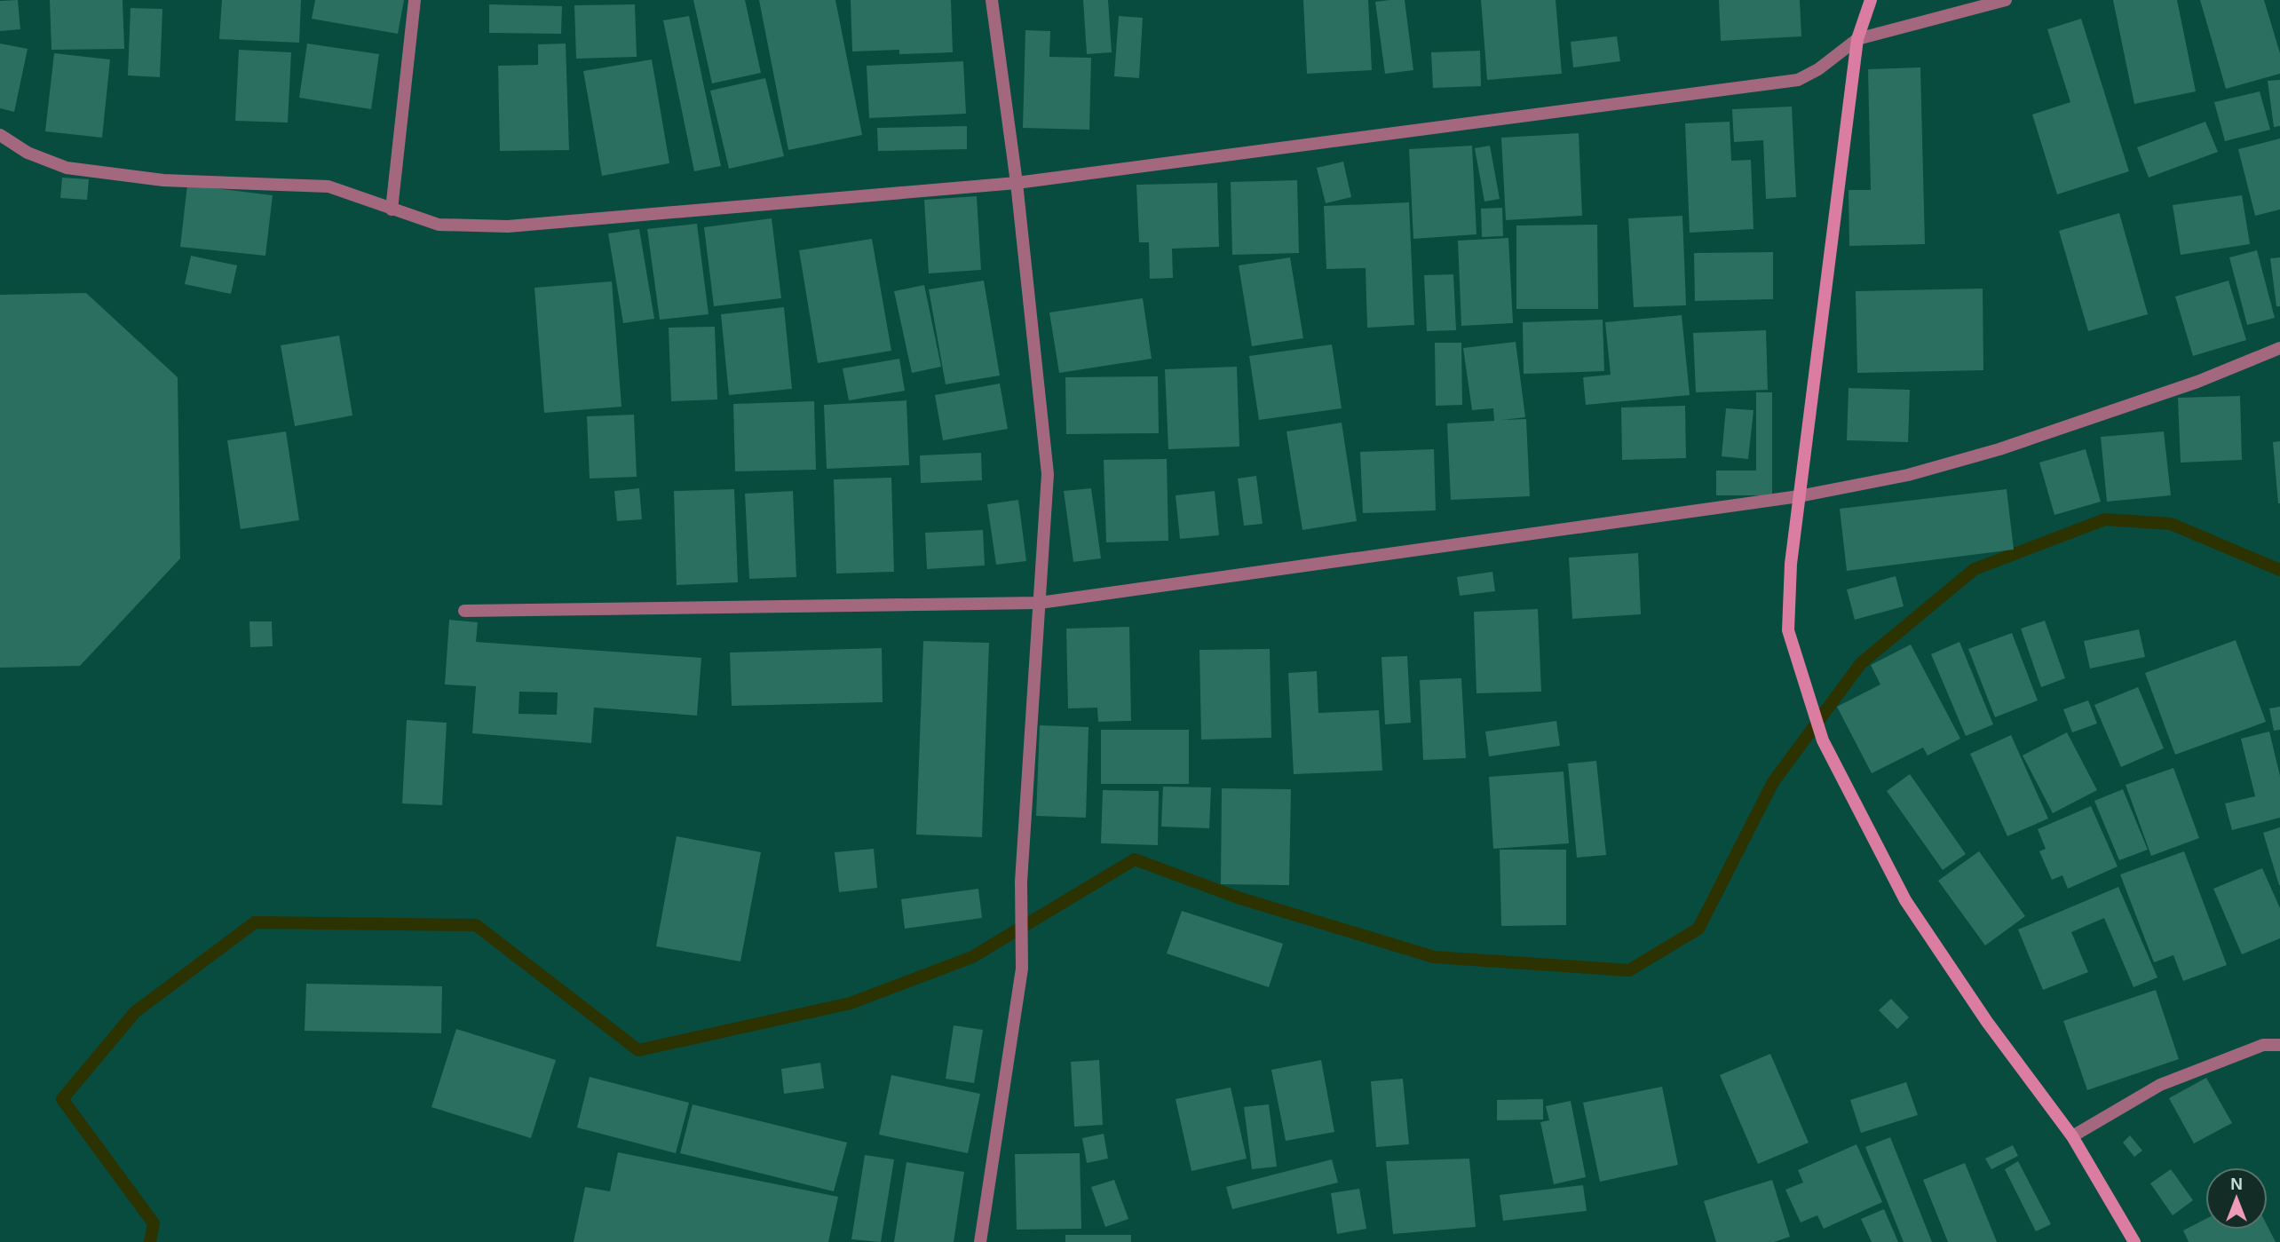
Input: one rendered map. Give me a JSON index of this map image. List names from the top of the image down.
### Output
{
  "north": "top"
}
